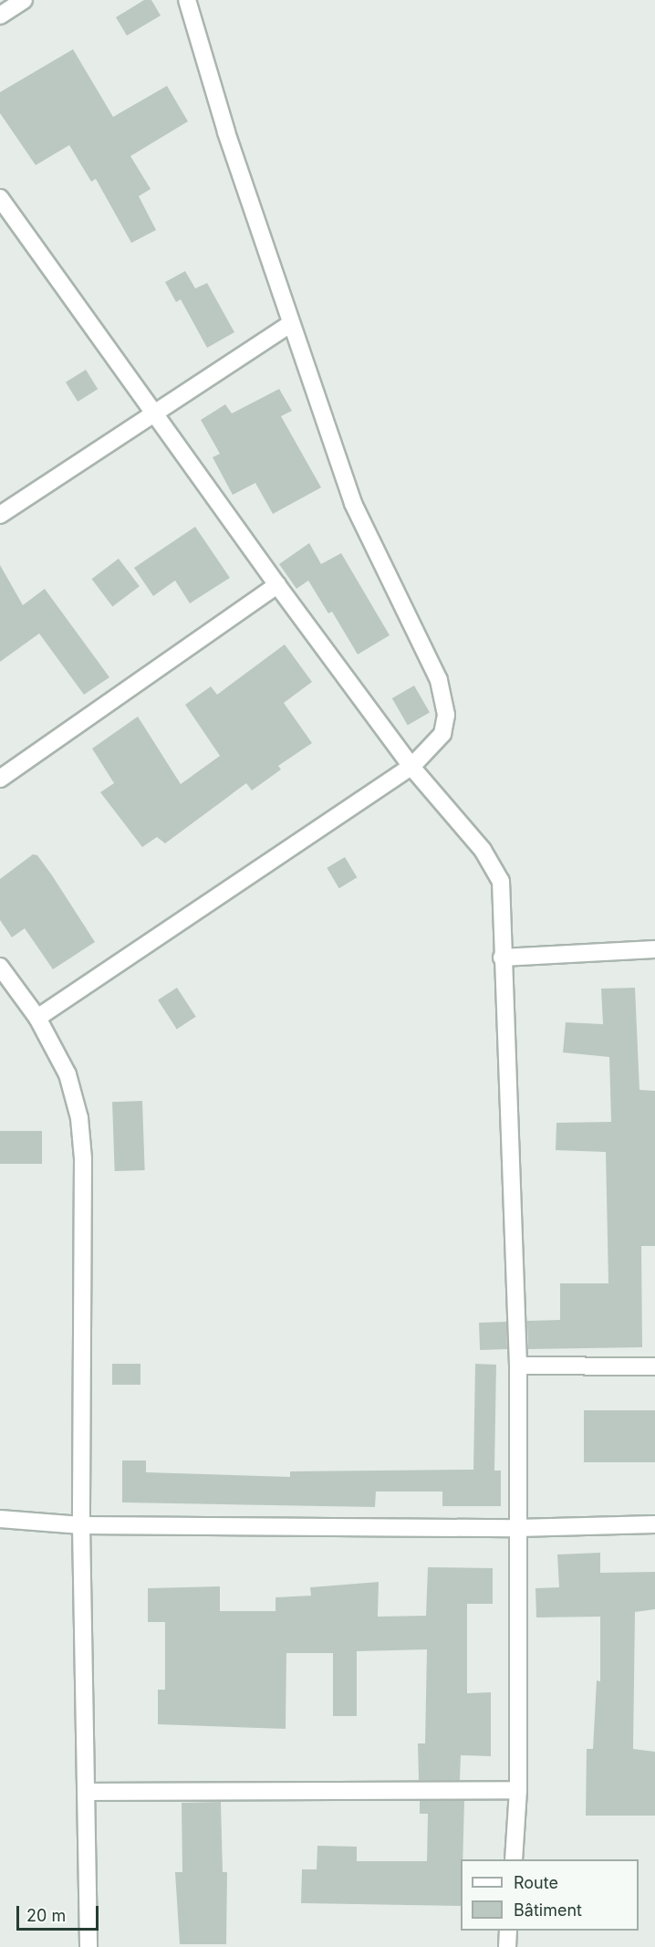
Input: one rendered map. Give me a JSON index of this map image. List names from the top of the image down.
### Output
{
  "legend": ["Route", "Bâtiment"],
  "scale_bar": "20 m"
}
